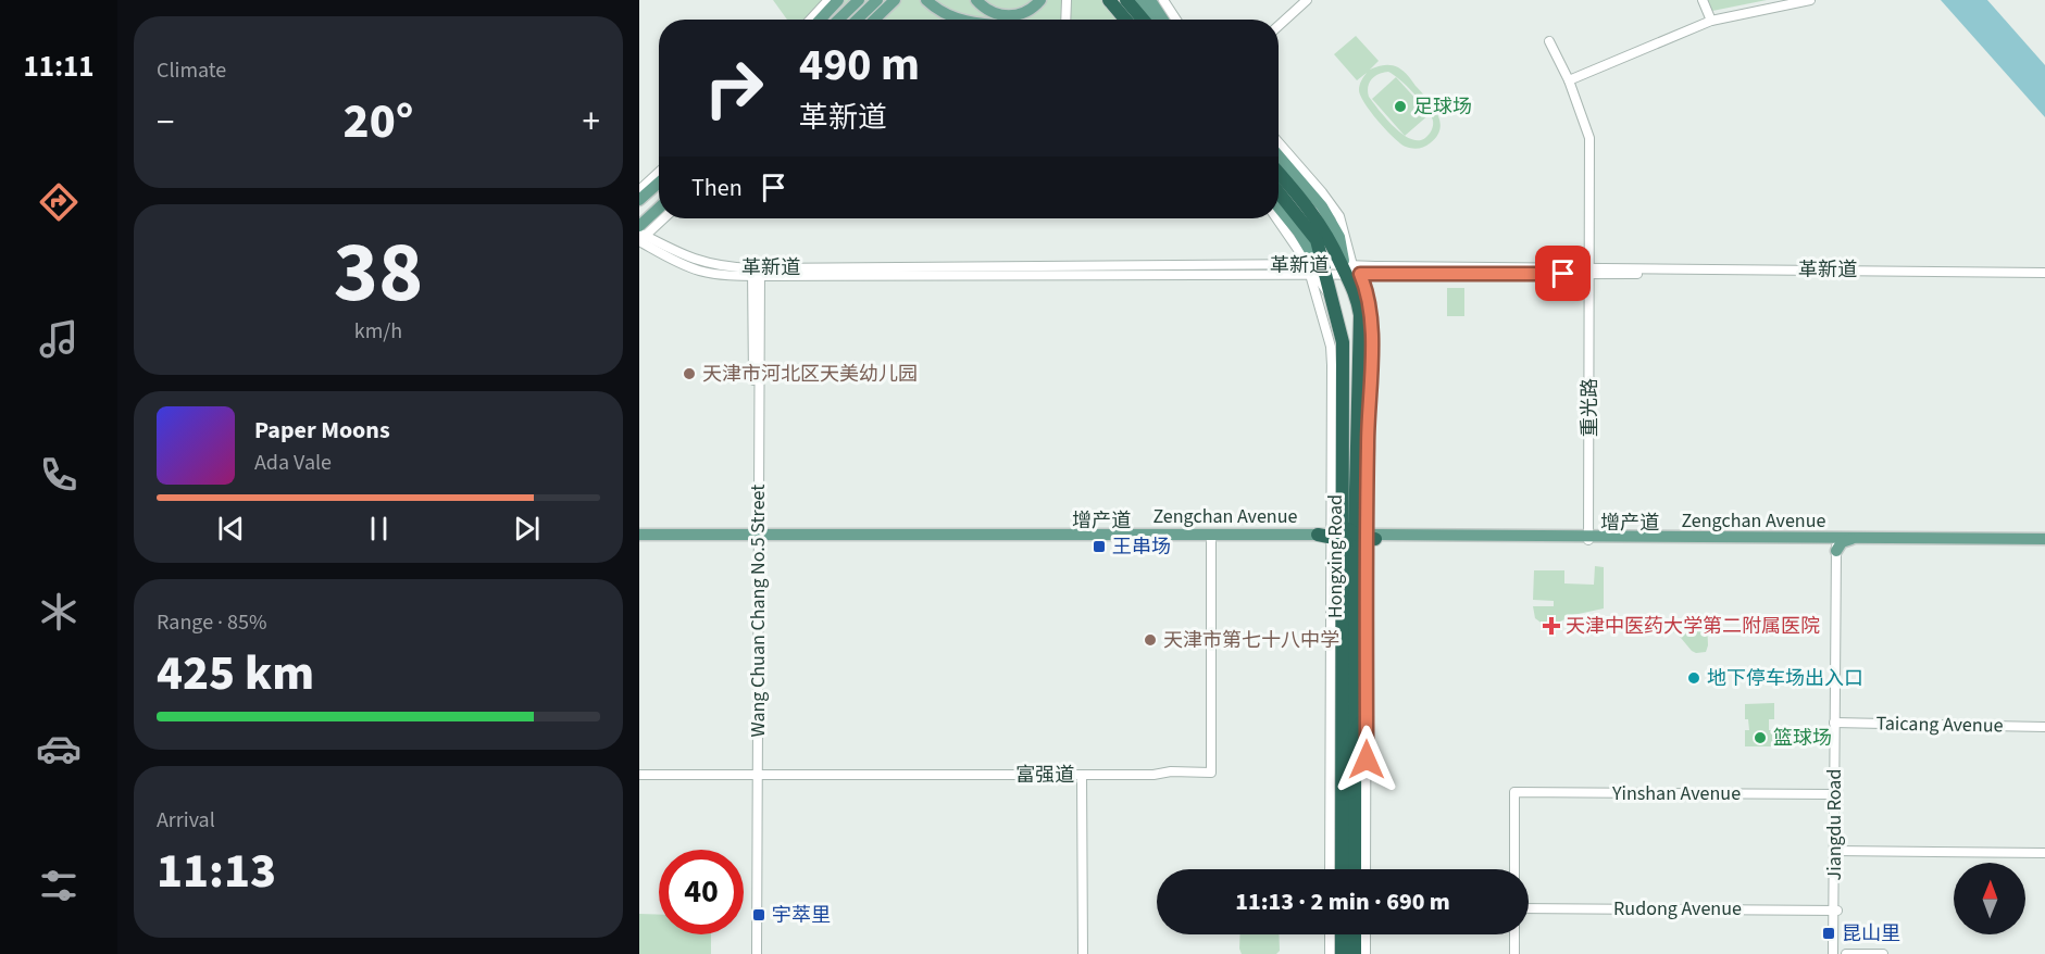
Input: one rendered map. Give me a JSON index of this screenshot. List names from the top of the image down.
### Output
{
  "streets": {
    "highway": ["Hongxing Road"],
    "main road": ["Zengchan Avenue", "增产道"],
    "street": [
      "革新道",
      "重光路",
      "Wang Chuan Chang No.5 Street",
      "Taicang Avenue",
      "富强道",
      "Yinshan Avenue",
      "Jiangdu Road",
      "Rudong Avenue"
    ]
  },
  "crossings": [
    ["革新道", "重光路"],
    ["革新道", "Hongxing Road"],
    ["革新道", "Wang Chuan Chang No.5 Street"],
    ["重光路", "Zengchan Avenue"],
    ["重光路", "增产道"],
    ["Zengchan Avenue", "增产道"],
    ["Zengchan Avenue", "Hongxing Road"],
    ["Zengchan Avenue", "富强道"],
    ["Zengchan Avenue", "Jiangdu Road"],
    ["增产道", "Hongxing Road"],
    ["增产道", "Wang Chuan Chang No.5 Street"],
    ["增产道", "富强道"],
    ["Wang Chuan Chang No.5 Street", "富强道"],
    ["Taicang Avenue", "Jiangdu Road"],
    ["Yinshan Avenue", "Jiangdu Road"],
    ["Jiangdu Road", "Rudong Avenue"]
  ],
  "places": {
    "other": [
      "足球场",
      "天津市河北区天美幼儿园",
      "天津市第七十八中学",
      "地下停车场出入口",
      "篮球场"
    ],
    "transit": ["王串场", "宇萃里", "昆山里"],
    "health": ["天津中医药大学第二附属医院"]
  },
  "north": "top",
  "page": {
    "tabs": "11:11",
    "tile": [
      "Climate",
      ["38", "km/h"],
      ["Range · 85%", "425 km"],
      ["Arrival", "11:13"]
    ],
    "turn": ["490 m", "革新道"],
    "heat": ["−", "20°", "+"],
    "then": "Then",
    "song": ["Paper Moons", "Ada Vale"],
    "limit": "40",
    "trip": "11:13 · 2 min · 690 m"
  }
}
